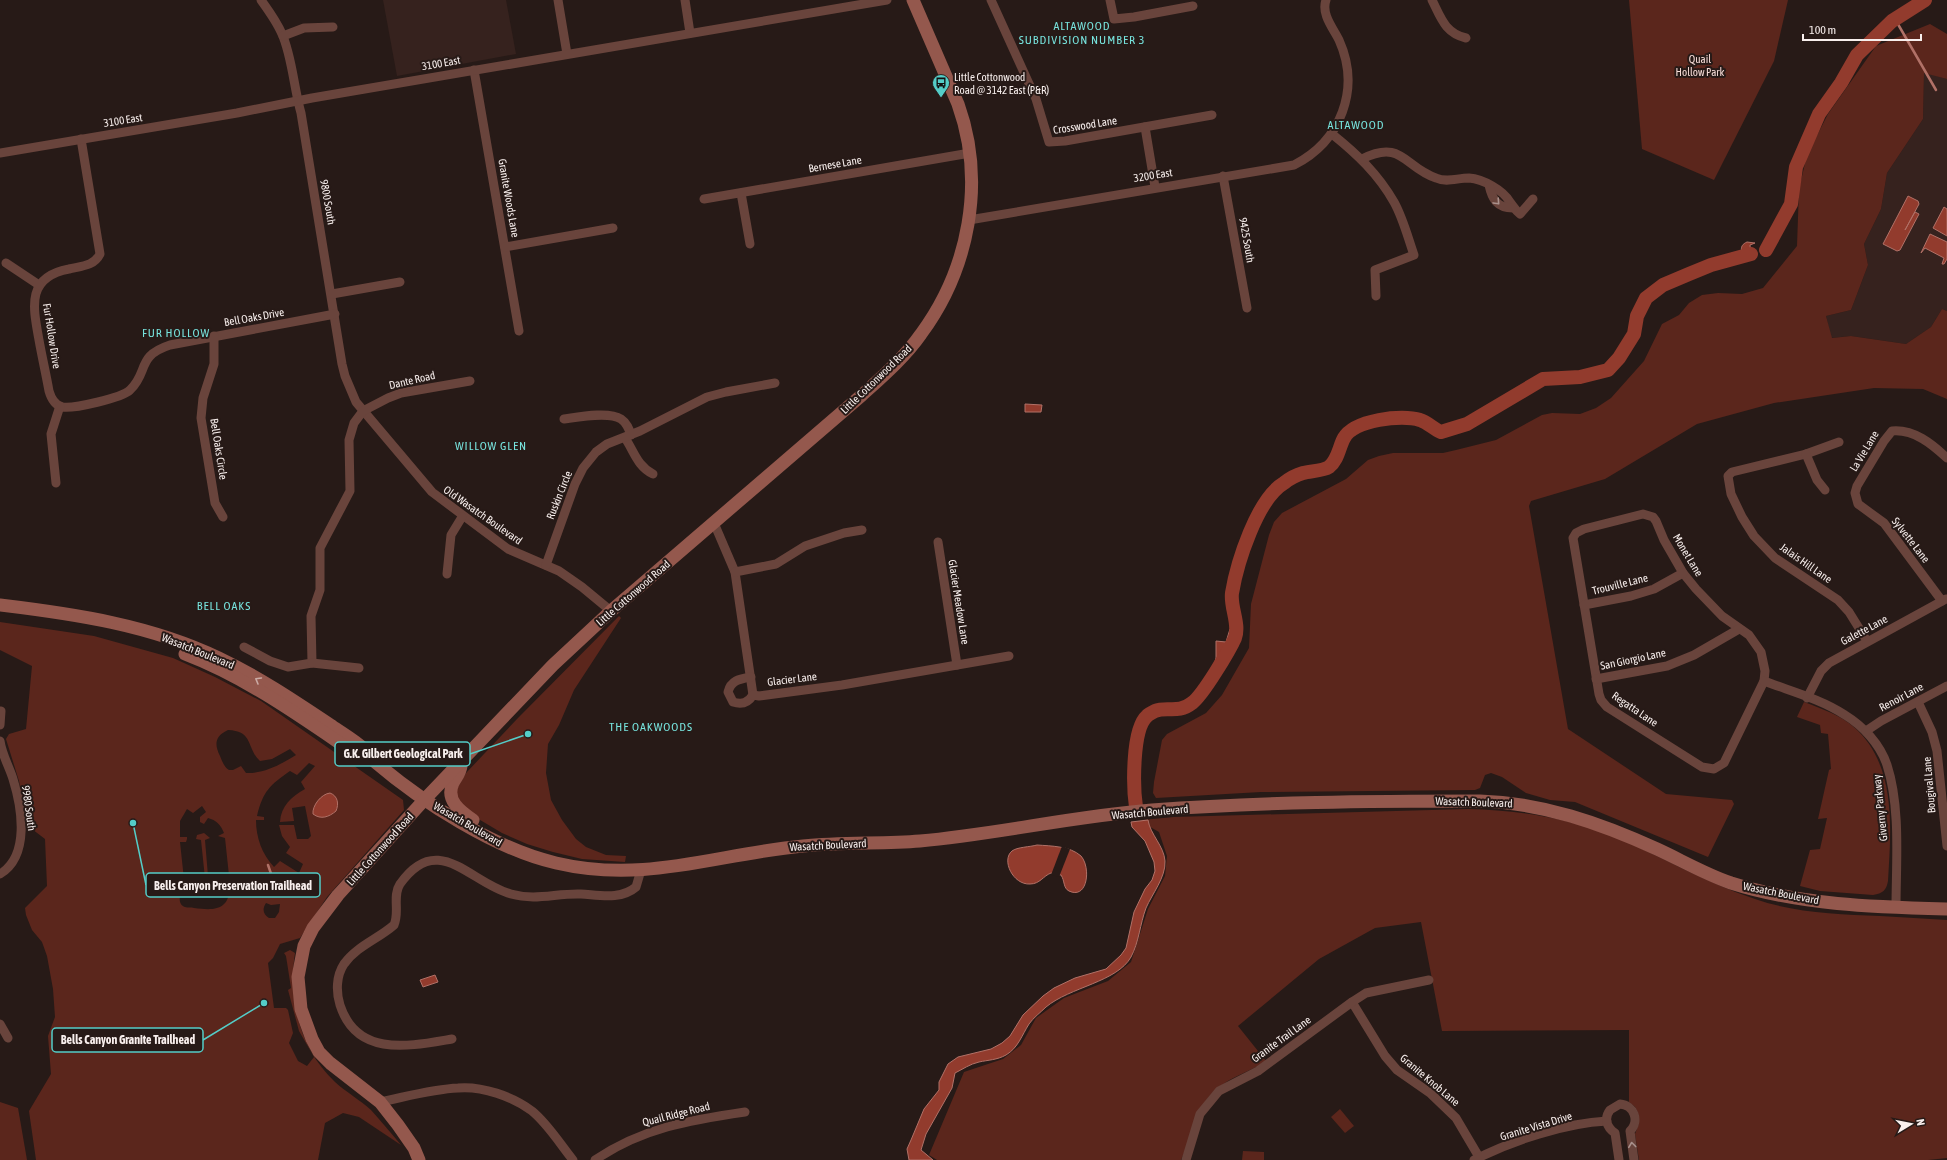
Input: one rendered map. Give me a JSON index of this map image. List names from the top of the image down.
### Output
{
  "streets": {
    "main road": ["Little Cottonwood Road", "Wasatch Boulevard"],
    "street": [
      "3100 East",
      "Crosswood Lane",
      "Bernese Lane",
      "3200 East",
      "Granite Woods Lane",
      "9800 South",
      "9425 South",
      "Bell Oaks Drive",
      "Fur Hollow Drive",
      "Dante Road",
      "Bell Oaks Circle",
      "La Vie Lane",
      "Ruskin Circle",
      "Old Wasatch Boulevard",
      "Sylvette Lane",
      "Monet Lane",
      "Jalais Hill Lane",
      "Trouville Lane",
      "Glacier Meadow Lane",
      "Galette Lane",
      "San Giorgio Lane",
      "Glacier Lane",
      "Renoir Lane",
      "Regatta Lane",
      "Bougival Lane",
      "9980 South",
      "Giverny Parkway",
      "Granite Trail Lane",
      "Granite Knob Lane",
      "Quail Ridge Road",
      "Granite Vista Drive"
    ]
  },
  "crossings": [
    ["3100 East", "Granite Woods Lane"],
    ["3100 East", "9800 South"],
    ["Bernese Lane", "Little Cottonwood Road"],
    ["3200 East", "9425 South"],
    ["3200 East", "Little Cottonwood Road"],
    ["9800 South", "Bell Oaks Drive"],
    ["9800 South", "Dante Road"],
    ["9800 South", "Old Wasatch Boulevard"],
    ["Bell Oaks Drive", "Fur Hollow Drive"],
    ["Bell Oaks Drive", "Bell Oaks Circle"],
    ["Little Cottonwood Road", "Old Wasatch Boulevard"],
    ["Little Cottonwood Road", "Wasatch Boulevard"],
    ["Little Cottonwood Road", "Glacier Lane"],
    ["Dante Road", "Old Wasatch Boulevard"],
    ["La Vie Lane", "Sylvette Lane"],
    ["Ruskin Circle", "Old Wasatch Boulevard"],
    ["Sylvette Lane", "Galette Lane"],
    ["Monet Lane", "Trouville Lane"],
    ["Monet Lane", "San Giorgio Lane"],
    ["Monet Lane", "Regatta Lane"],
    ["Monet Lane", "Giverny Parkway"],
    ["Jalais Hill Lane", "Galette Lane"],
    ["Trouville Lane", "Regatta Lane"],
    ["Glacier Meadow Lane", "Glacier Lane"],
    ["Galette Lane", "Giverny Parkway"],
    ["Wasatch Boulevard", "Giverny Parkway"],
    ["San Giorgio Lane", "Regatta Lane"],
    ["Renoir Lane", "Bougival Lane"],
    ["Renoir Lane", "Giverny Parkway"],
    ["Regatta Lane", "Giverny Parkway"],
    ["Granite Trail Lane", "Granite Knob Lane"],
    ["Granite Knob Lane", "Granite Vista Drive"]
  ],
  "districts": [
    "ALTAWOOD SUBDIVISION NUMBER 3",
    "ALTAWOOD",
    "FUR HOLLOW",
    "WILLOW GLEN",
    "BELL OAKS",
    "THE OAKWOODS"
  ],
  "parks": ["Quail Hollow Park"],
  "places": {
    "bus stop": ["Little Cottonwood Road @ 3142 East (P&R)"],
    "other": ["G.K. Gilbert Geological Park", "Bells Canyon Preservation Trailhead", "Bells Canyon Granite Trailhead"]
  },
  "scale_bar": "100 m",
  "north": "right"
}
